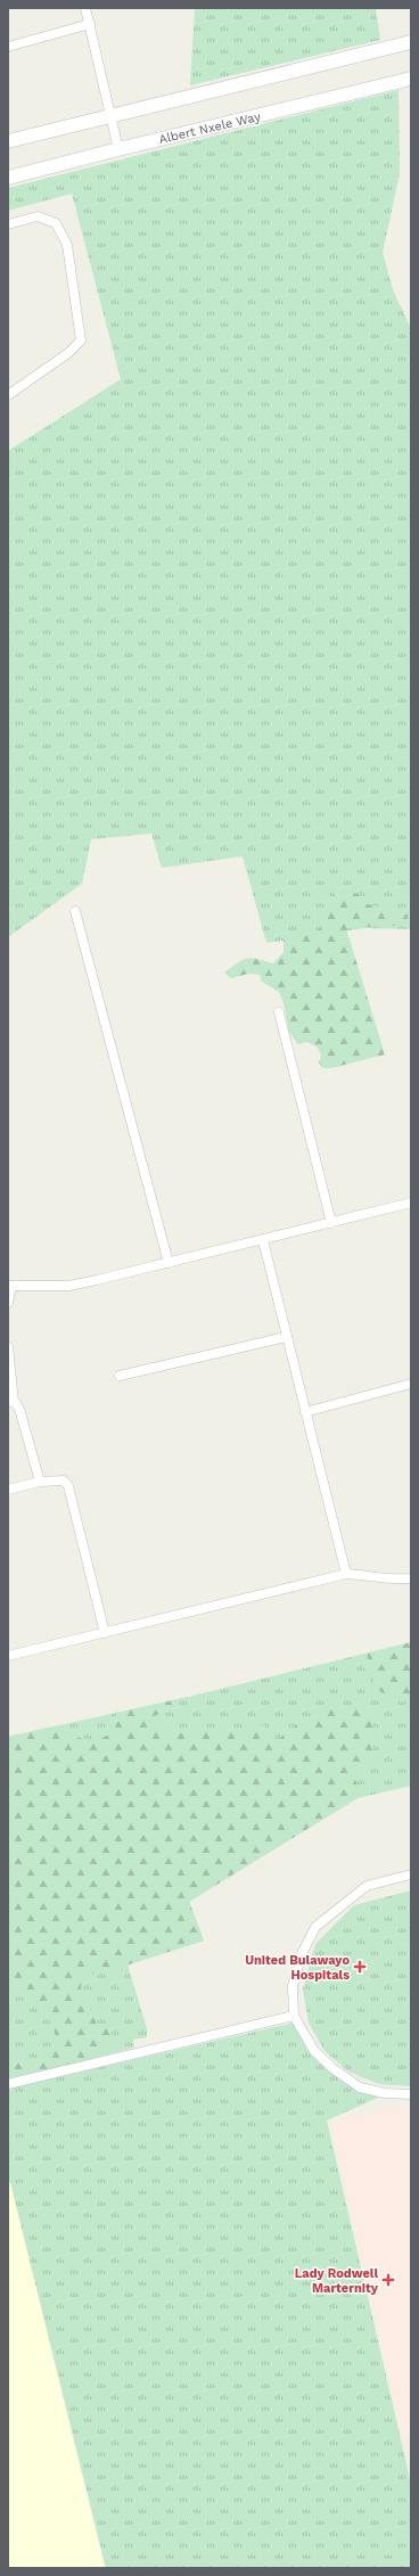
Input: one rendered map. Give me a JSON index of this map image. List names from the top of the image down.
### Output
{
  "streets": {
    "main road": ["Albert Nxele Way"]
  },
  "places": {
    "health": ["United Bulawayo Hospitals", "Lady Rodwell Marternity"]
  }
}
